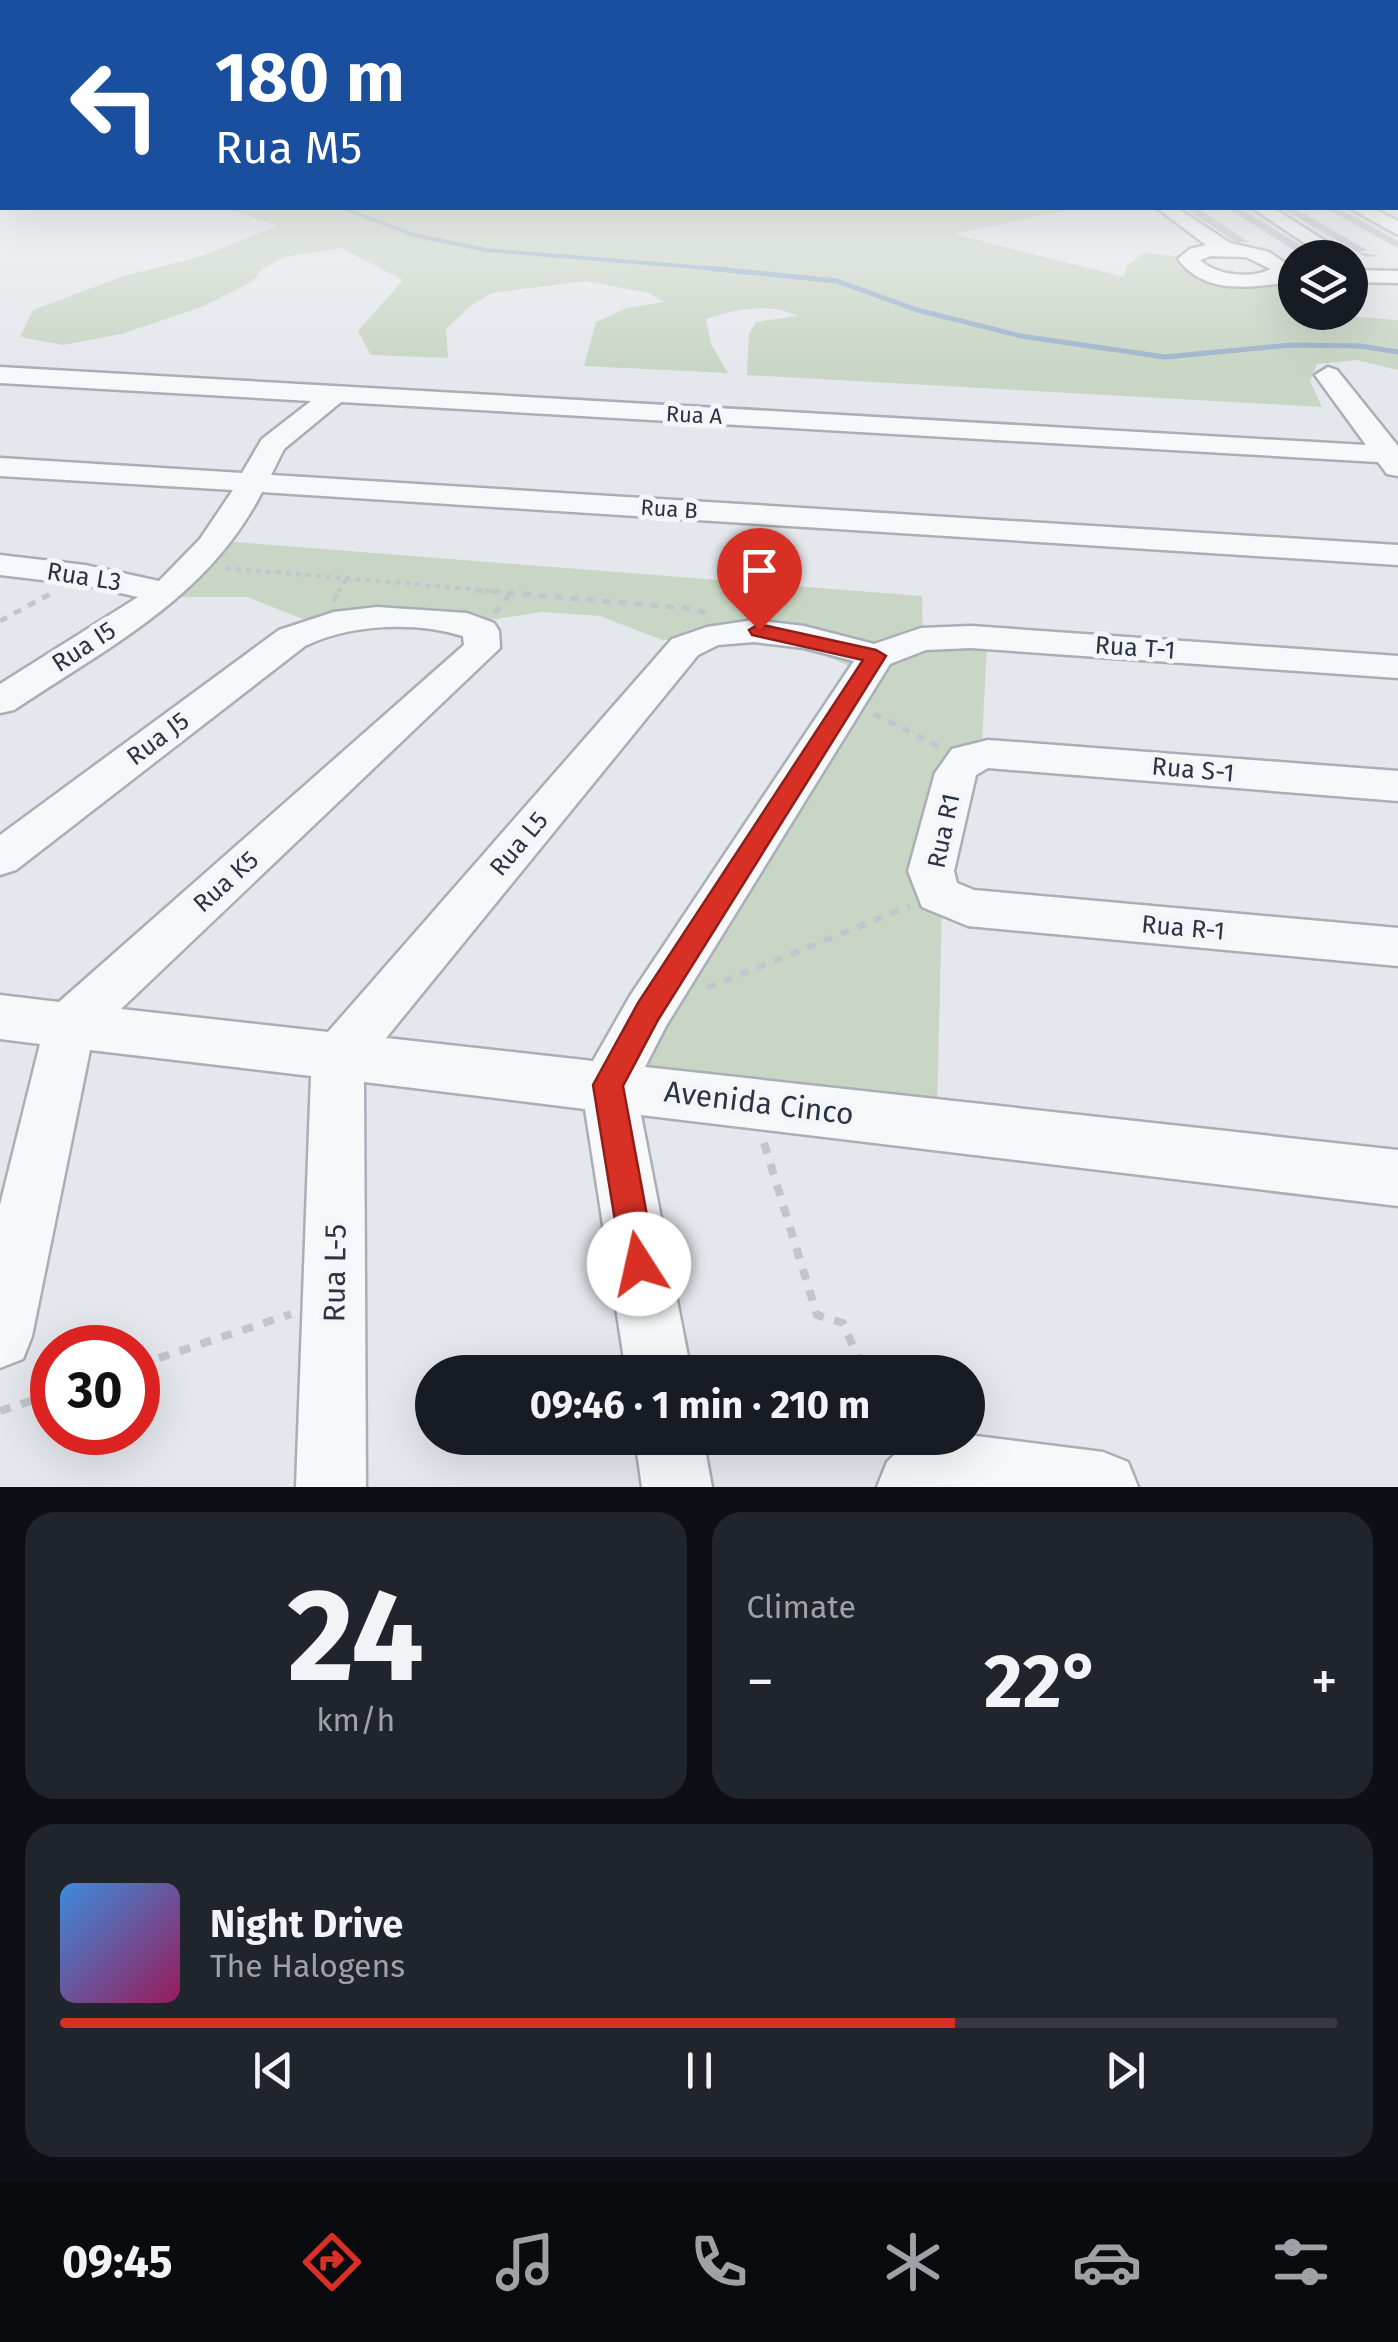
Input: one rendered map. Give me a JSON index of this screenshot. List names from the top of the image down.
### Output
{
  "streets": {
    "street": [
      "Rua A",
      "Rua B",
      "Rua L3",
      "Rua I5",
      "Rua T-1",
      "Rua J5",
      "Rua S-1",
      "Rua R1",
      "Rua L5",
      "Rua K5",
      "Rua R-1",
      "Avenida Cinco",
      "Rua L-5"
    ]
  },
  "crossings": [
    ["Rua A", "Rua I5"],
    ["Rua B", "Rua I5"],
    ["Rua L3", "Rua I5"],
    ["Rua J5", "Rua K5"],
    ["Rua S-1", "Rua R1"],
    ["Rua R1", "Rua R-1"],
    ["Rua L5", "Avenida Cinco"],
    ["Rua L5", "Rua L-5"],
    ["Rua K5", "Avenida Cinco"],
    ["Avenida Cinco", "Rua L-5"]
  ],
  "page": {
    "turn": ["180 m", "Rua M5"],
    "limit": "30",
    "trip": "09:46 · 1 min · 210 m",
    "tile": [
      ["24", "km/h"],
      "Climate"
    ],
    "heat": ["−", "22°", "+"],
    "song": ["Night Drive", "The Halogens"],
    "tabs": "09:45"
  }
}
